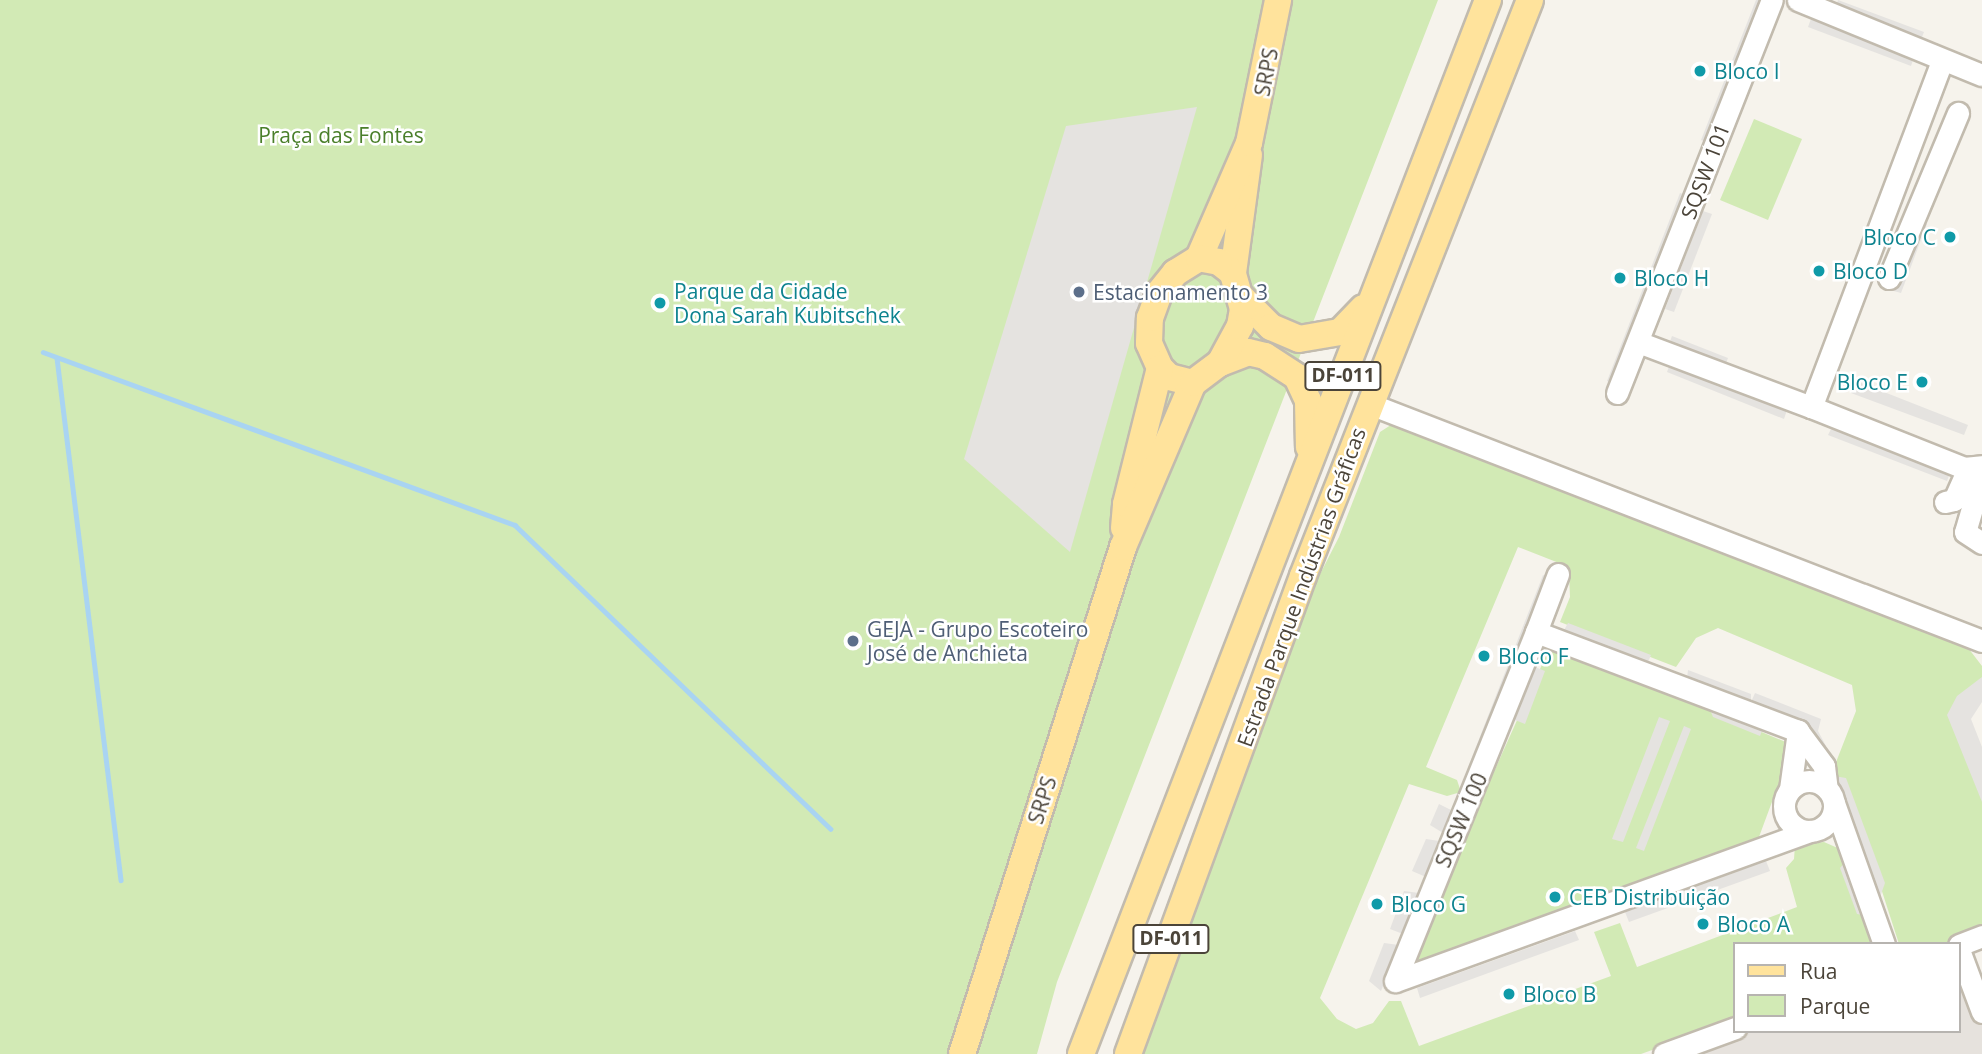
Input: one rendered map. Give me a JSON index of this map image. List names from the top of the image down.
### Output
{
  "streets": {
    "main road": ["SRPS", "DF-011", "Estrada Parque Indústrias Gráficas"],
    "street": ["SQSW 101", "SQSW 100"]
  },
  "parks": ["Praça das Fontes"],
  "places": [
    "Bloco I",
    "Bloco C",
    "Bloco D",
    "Bloco H",
    "Estacionamento 3",
    "Parque da Cidade Dona Sarah Kubitschek",
    "Bloco E",
    "GEJA - Grupo Escoteiro José de Anchieta",
    "Bloco F",
    "CEB Distribuição",
    "Bloco G",
    "Bloco A",
    "Bloco B"
  ],
  "legend": ["Rua", "Parque"]
}
